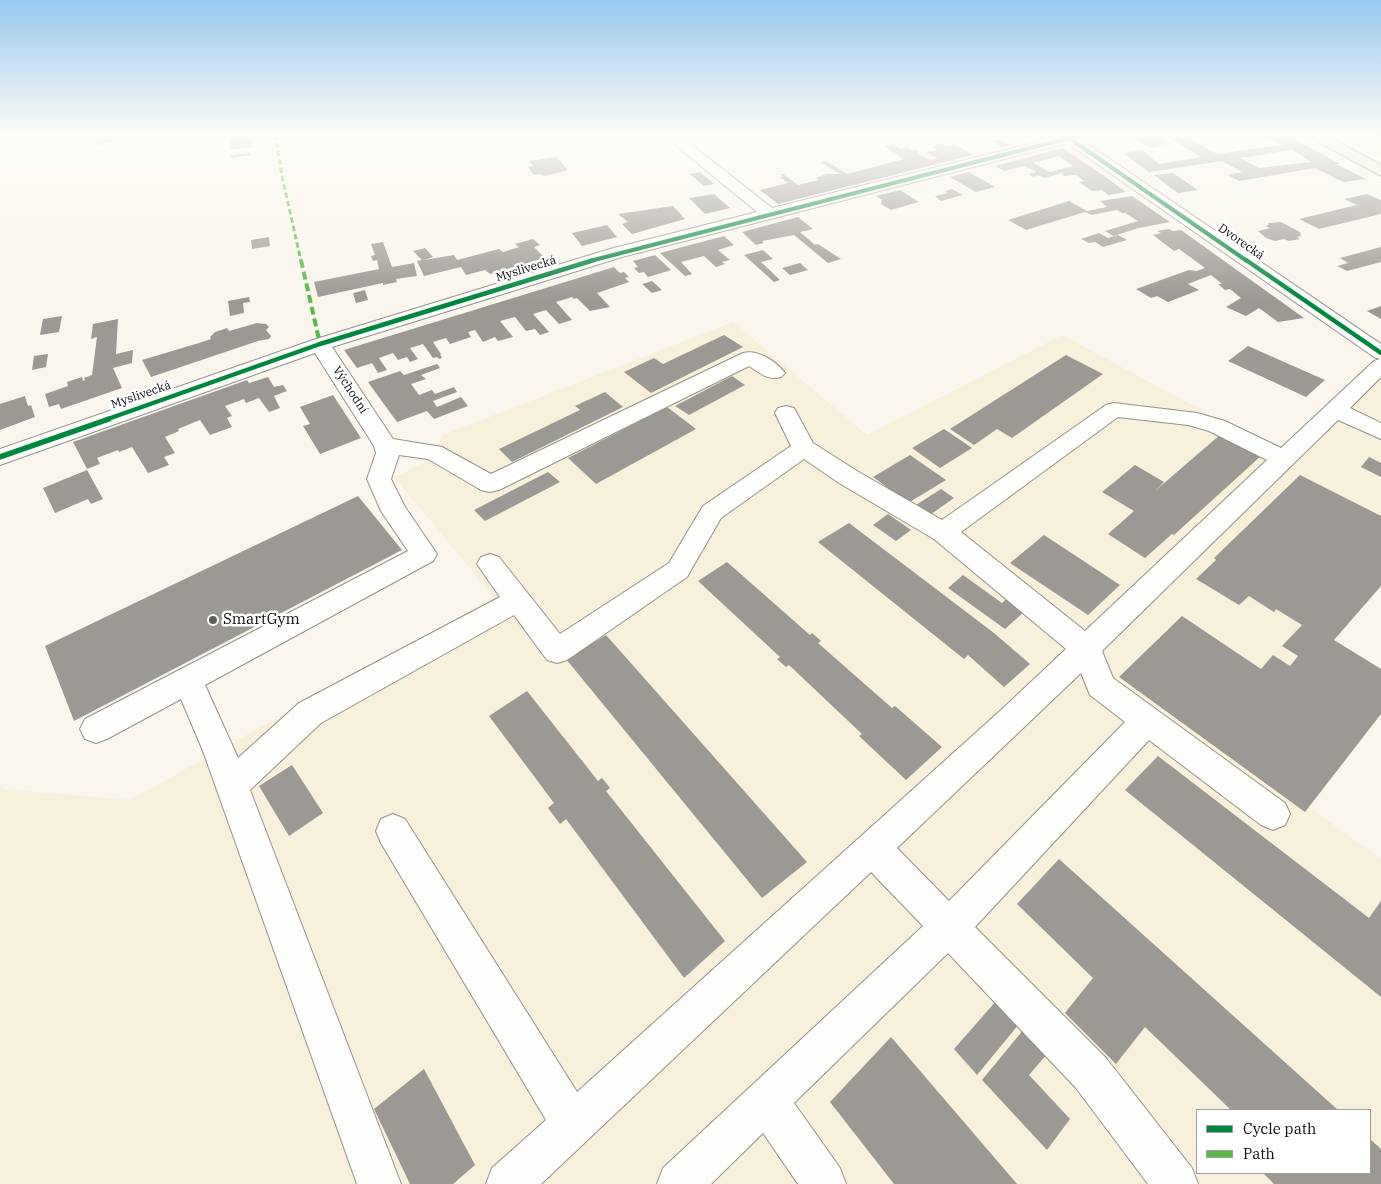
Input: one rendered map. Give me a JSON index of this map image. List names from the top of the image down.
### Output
{
  "streets": {
    "street": ["Dvorecká", "Myslivecká", "Východní"]
  },
  "crossings": [
    ["Myslivecká", "Východní"]
  ],
  "places": ["SmartGym"],
  "legend": ["Cycle path", "Path"]
}
